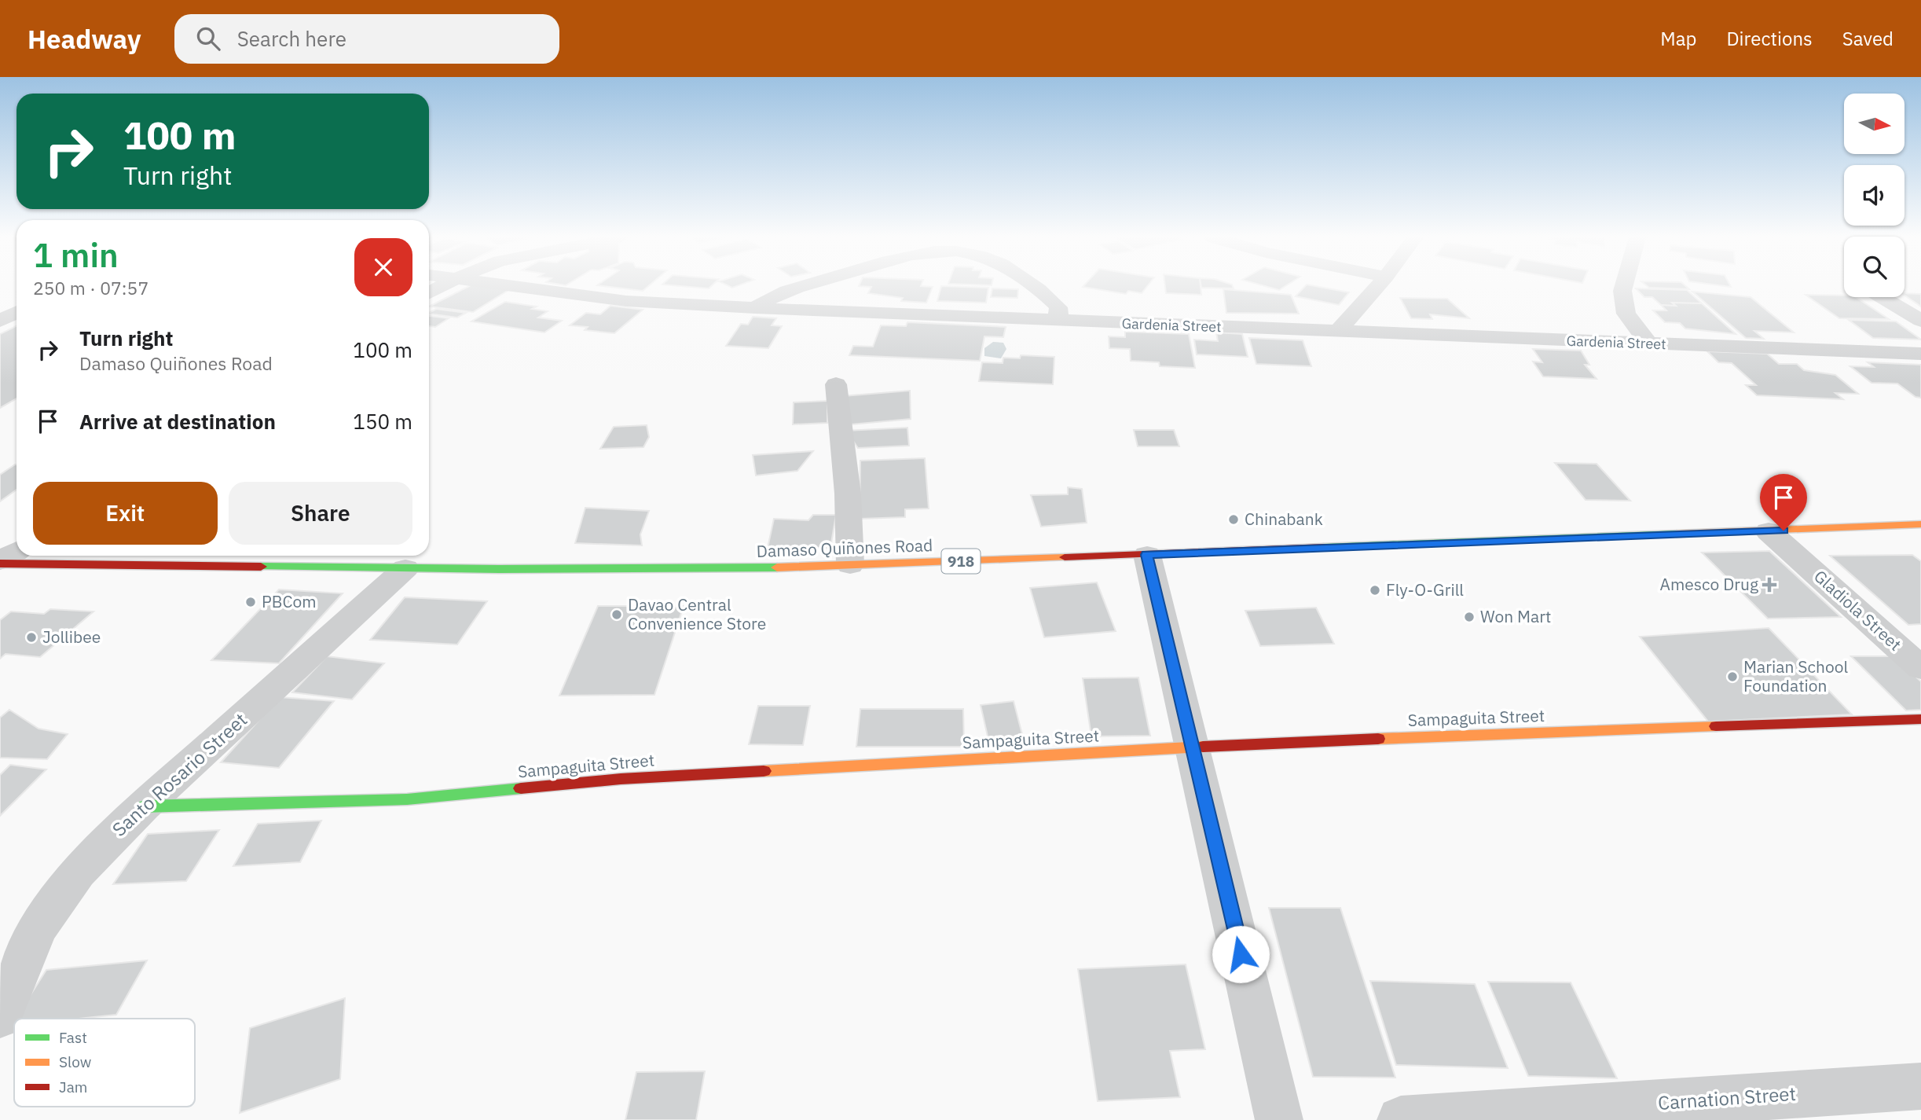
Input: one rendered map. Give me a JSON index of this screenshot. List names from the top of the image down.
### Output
{
  "streets": {
    "main road": ["Damaso Quiñones Road", "918", "Sampaguita Street"],
    "street": [
      "Gardenia Street",
      "Gladiola Street",
      "Santo Rosario Street",
      "Carnation Street"
    ]
  },
  "crossings": [
    ["Damaso Quiñones Road", "Gladiola Street"],
    ["Damaso Quiñones Road", "Santo Rosario Street"],
    ["Sampaguita Street", "Santo Rosario Street"]
  ],
  "places": {
    "other": [
      "Chinabank",
      "Fly-O-Grill",
      "PBCom",
      "Davao Central Convenience Store",
      "Won Mart",
      "Jollibee",
      "Marian School Foundation"
    ],
    "health": ["Amesco Drug"]
  },
  "legend": ["Fast", "Slow", "Jam"],
  "north": "right",
  "page": {
    "header": "Headway",
    "search": "Search here",
    "nav": ["Map", "Directions", "Saved"],
    "turn": ["100 m", "Turn right"],
    "heading": ["1 min", "250 m · 07:57"],
    "list": [
      {
        "name": "Turn right",
        "note": "Damaso Quiñones Road",
        "value": "100 m"
      },
      {
        "name": "Arrive at destination",
        "value": "150 m"
      }
    ],
    "buttons": ["Exit", "Share"]
  }
}
